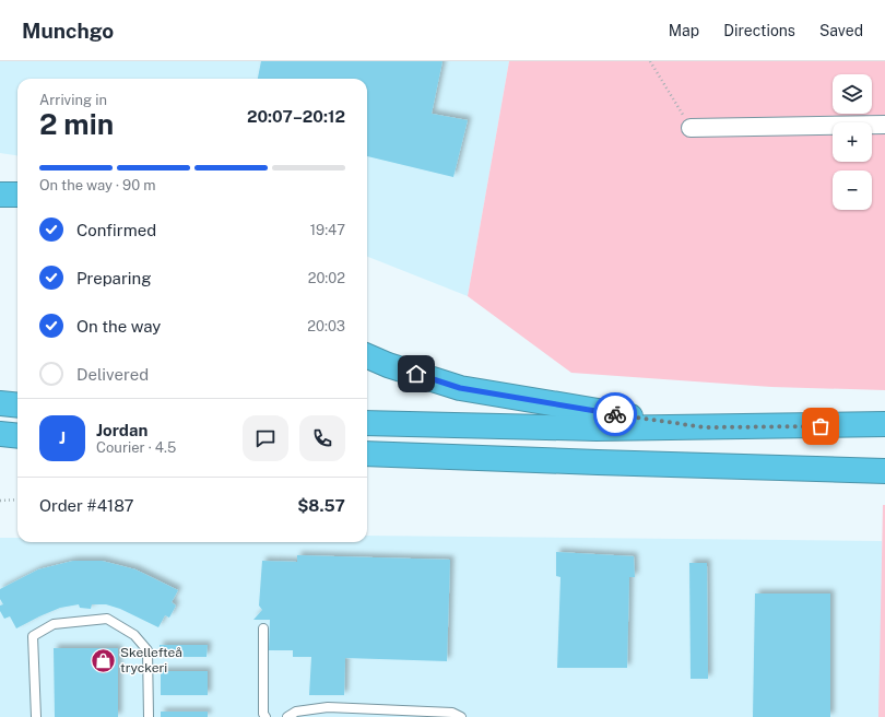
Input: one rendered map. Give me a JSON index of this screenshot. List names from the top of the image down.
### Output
{
  "places": {
    "shop": ["Skellefteå tryckeri"]
  },
  "page": {
    "header": "Munchgo",
    "nav": ["Map", "Directions", "Saved"],
    "map_buttons": ["+", "−"],
    "heading": ["2 min", "Arriving in", "20:07–20:12"],
    "panel": [
      "Jordan",
      "Courier · 4.5",
      "Order #4187",
      "$8.57"
    ],
    "bar": "On the way · 90 m",
    "list": [
      ["Confirmed", "19:47"],
      ["Preparing", "20:02"],
      ["On the way", "20:03"],
      "Delivered"
    ],
    "round": "J"
  }
}
